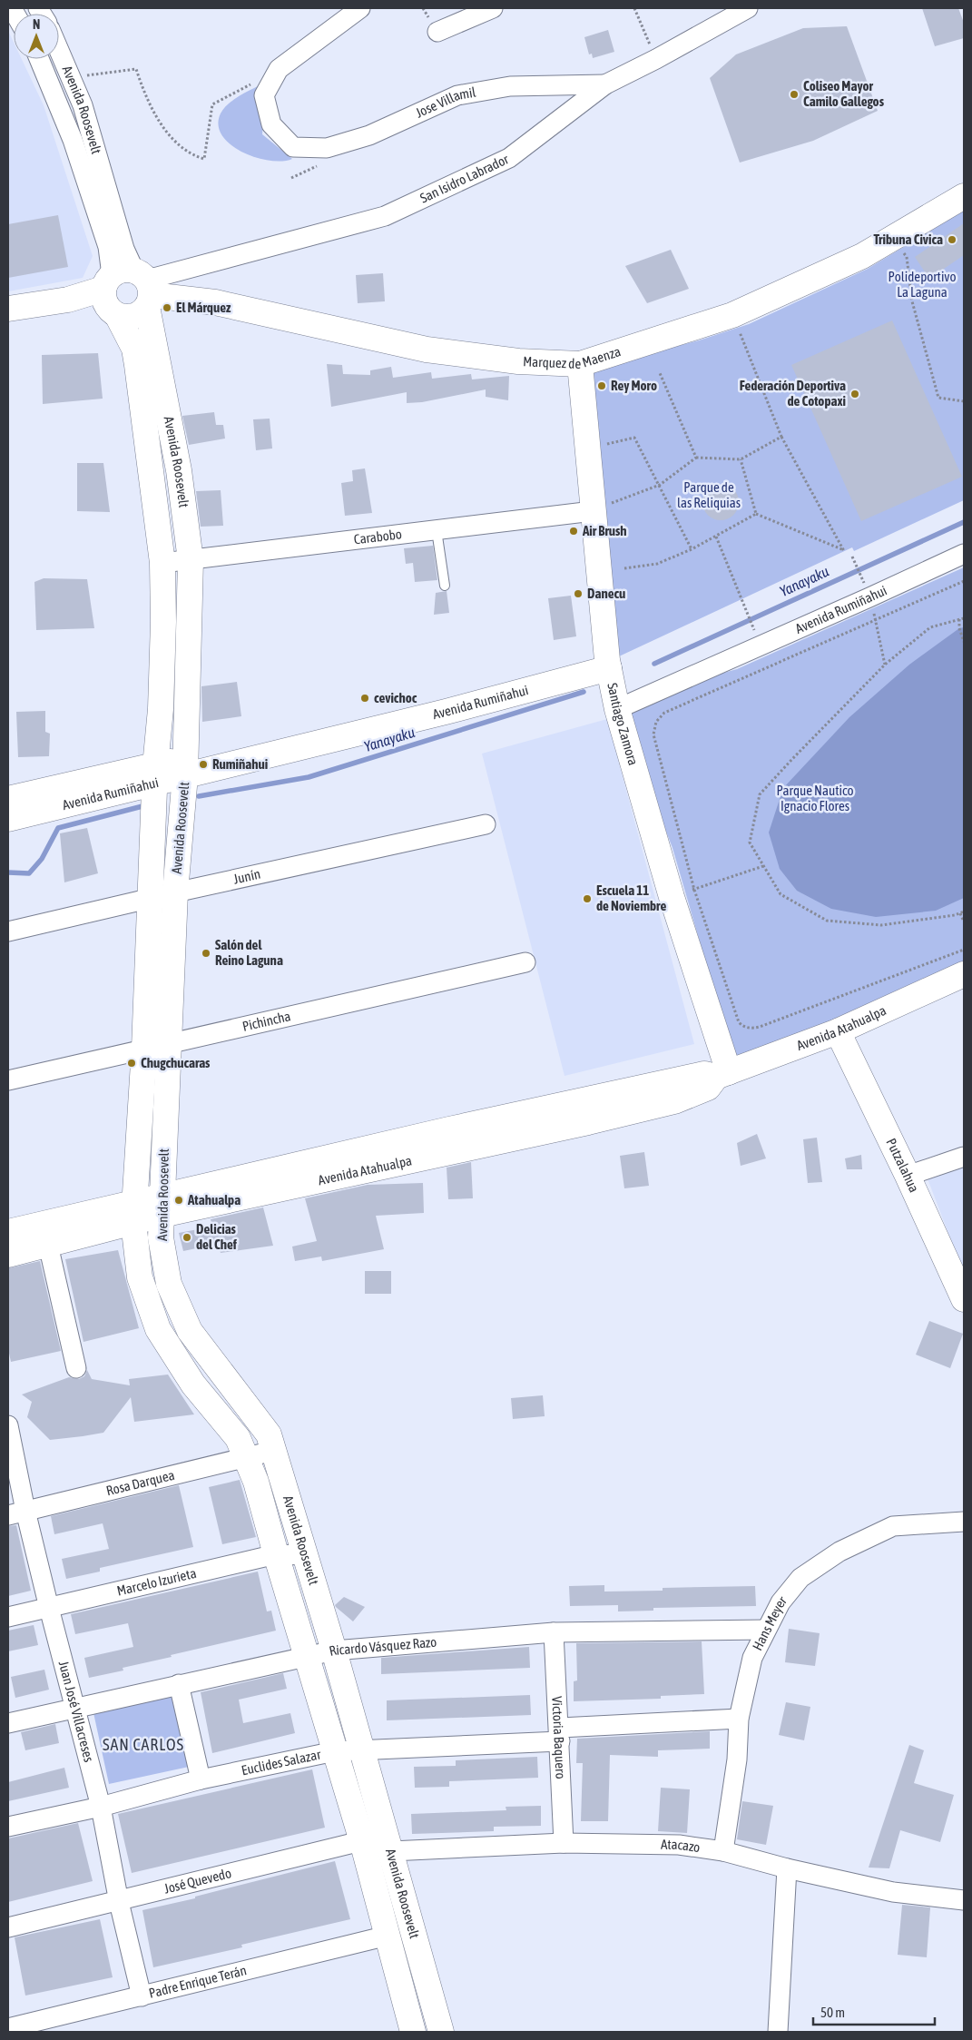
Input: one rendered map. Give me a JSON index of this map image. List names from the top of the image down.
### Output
{
  "streets": {
    "street": [
      "Jose Villamil",
      "Avenida Roosevelt",
      "San Isidro Labrador",
      "Marquez de Maenza",
      "Carabobo",
      "Avenida Rumiñahui",
      "Santiago Zamora",
      "Junín",
      "Pichincha",
      "Avenida Atahualpa",
      "Putzalahua",
      "Rosa Darquea",
      "Marcelo Izurieta",
      "Hans Meyer",
      "Ricardo Vásquez Razo",
      "Juan José Villacreses",
      "Victoria Baquero",
      "Euclides Salazar",
      "Atacazo",
      "José Quevedo",
      "Padre Enrique Terán"
    ]
  },
  "crossings": [
    ["Jose Villamil", "San Isidro Labrador"],
    ["Avenida Roosevelt", "San Isidro Labrador"],
    ["Avenida Roosevelt", "Marquez de Maenza"],
    ["Avenida Roosevelt", "Carabobo"],
    ["Avenida Roosevelt", "Avenida Rumiñahui"],
    ["Avenida Roosevelt", "Junín"],
    ["Avenida Roosevelt", "Pichincha"],
    ["Avenida Roosevelt", "Avenida Atahualpa"],
    ["Avenida Roosevelt", "Rosa Darquea"],
    ["Avenida Roosevelt", "Marcelo Izurieta"],
    ["Avenida Roosevelt", "Ricardo Vásquez Razo"],
    ["Avenida Roosevelt", "Euclides Salazar"],
    ["Avenida Roosevelt", "Atacazo"],
    ["Avenida Roosevelt", "José Quevedo"],
    ["Avenida Roosevelt", "Padre Enrique Terán"],
    ["San Isidro Labrador", "Marquez de Maenza"],
    ["Marquez de Maenza", "Santiago Zamora"],
    ["Carabobo", "Santiago Zamora"],
    ["Avenida Rumiñahui", "Santiago Zamora"],
    ["Santiago Zamora", "Avenida Atahualpa"],
    ["Avenida Atahualpa", "Putzalahua"],
    ["Rosa Darquea", "Juan José Villacreses"],
    ["Marcelo Izurieta", "Juan José Villacreses"],
    ["Hans Meyer", "Ricardo Vásquez Razo"],
    ["Hans Meyer", "Euclides Salazar"],
    ["Hans Meyer", "Atacazo"],
    ["Ricardo Vásquez Razo", "Juan José Villacreses"],
    ["Ricardo Vásquez Razo", "Victoria Baquero"],
    ["Juan José Villacreses", "Euclides Salazar"],
    ["Juan José Villacreses", "José Quevedo"],
    ["Juan José Villacreses", "Padre Enrique Terán"],
    ["Victoria Baquero", "Euclides Salazar"],
    ["Victoria Baquero", "Atacazo"],
    ["Atacazo", "José Quevedo"]
  ],
  "districts": ["SAN CARLOS"],
  "water": ["Yanayaku"],
  "parks": ["Polideportivo La Laguna", "Parque de las Reliquias", "Parque Nautico Ignacio Flores"],
  "places": [
    "Coliseo Mayor Camilo Gallegos",
    "Tribuna Civica",
    "El Márquez",
    "Rey Moro",
    "Federación Deportiva de Cotopaxi",
    "Air Brush",
    "Danecu",
    "cevichoc",
    "Rumiñahui",
    "Escuela 11 de Noviembre",
    "Salón del Reino Laguna",
    "Chugchucaras",
    "Atahualpa",
    "Delicias del Chef"
  ],
  "scale_bar": "50 m",
  "north": "top"
}
